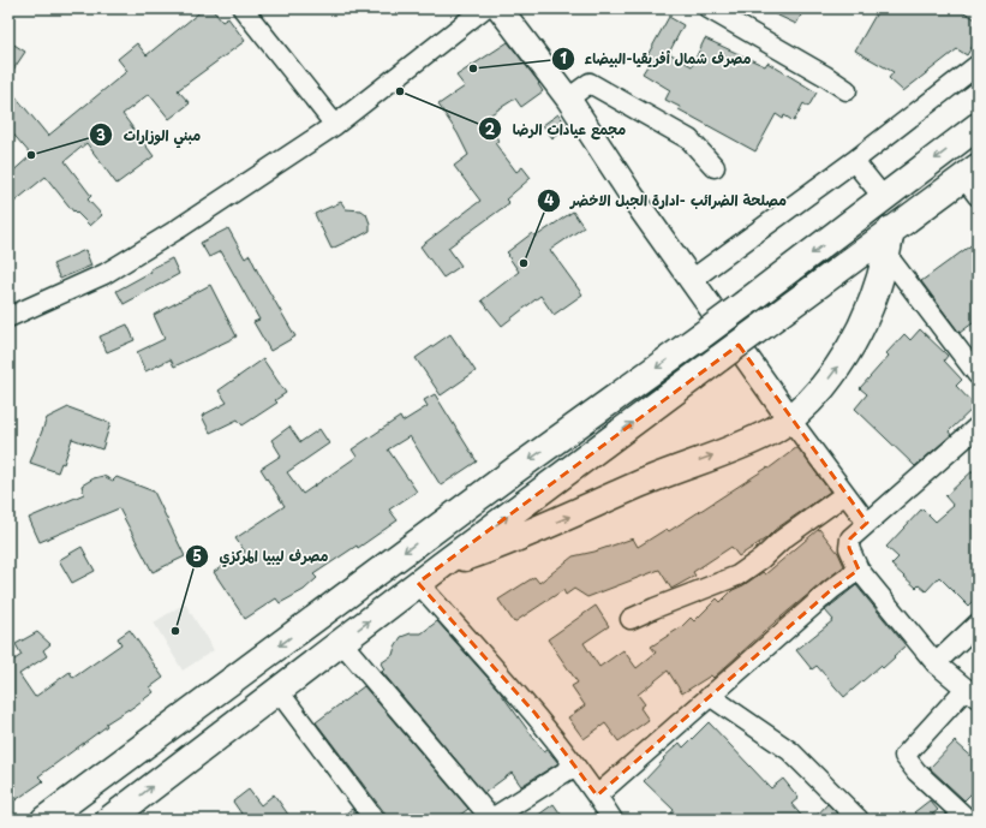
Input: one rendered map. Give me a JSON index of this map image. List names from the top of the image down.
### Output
{
  "places": [
    "مصرف شمال أفريقيا-البيضاء",
    "مجمع عيادات الرضا",
    "مبني الوزارات",
    "مصلحة الضرائب -ادارة الجبل الاخضر",
    "مصرف ليبيا المركزي"
  ]
}
